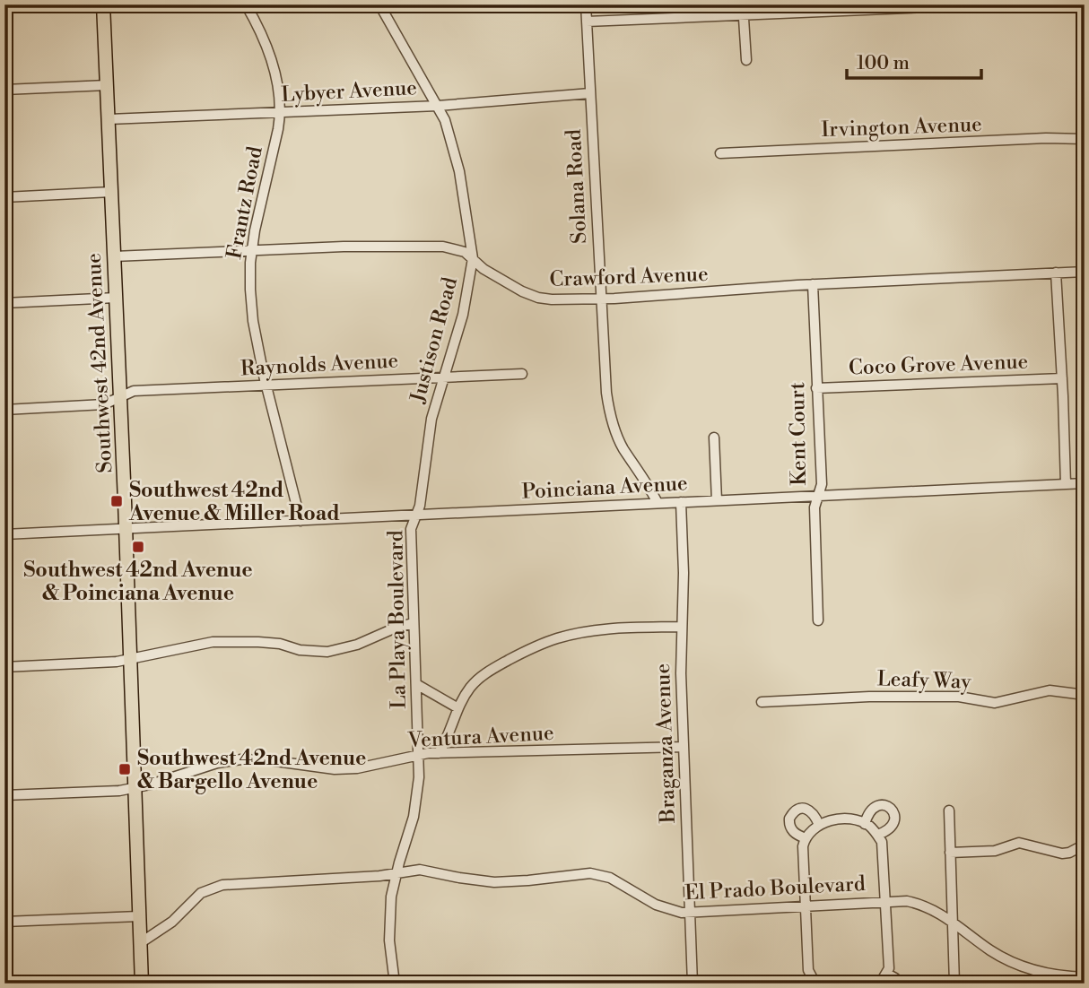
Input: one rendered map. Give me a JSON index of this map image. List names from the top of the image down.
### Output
{
  "streets": {
    "main road": ["Southwest 42nd Avenue"],
    "street": [
      "Lybyer Avenue",
      "Irvington Avenue",
      "Solana Road",
      "Frantz Road",
      "Crawford Avenue",
      "Justison Road",
      "Raynolds Avenue",
      "Coco Grove Avenue",
      "Kent Court",
      "Poinciana Avenue",
      "La Playa Boulevard",
      "Leafy Way",
      "Ventura Avenue",
      "Braganza Avenue",
      "El Prado Boulevard"
    ]
  },
  "crossings": [
    ["Lybyer Avenue", "Solana Road"],
    ["Lybyer Avenue", "Frantz Road"],
    ["Lybyer Avenue", "Justison Road"],
    ["Lybyer Avenue", "Southwest 42nd Avenue"],
    ["Solana Road", "Crawford Avenue"],
    ["Solana Road", "Poinciana Avenue"],
    ["Frantz Road", "Crawford Avenue"],
    ["Frantz Road", "Raynolds Avenue"],
    ["Frantz Road", "Poinciana Avenue"],
    ["Crawford Avenue", "Justison Road"],
    ["Crawford Avenue", "Southwest 42nd Avenue"],
    ["Crawford Avenue", "Kent Court"],
    ["Justison Road", "Raynolds Avenue"],
    ["Justison Road", "Poinciana Avenue"],
    ["Justison Road", "La Playa Boulevard"],
    ["Southwest 42nd Avenue", "Raynolds Avenue"],
    ["Southwest 42nd Avenue", "Poinciana Avenue"],
    ["Southwest 42nd Avenue", "Ventura Avenue"],
    ["Southwest 42nd Avenue", "El Prado Boulevard"],
    ["Coco Grove Avenue", "Kent Court"],
    ["Kent Court", "Poinciana Avenue"],
    ["Poinciana Avenue", "La Playa Boulevard"],
    ["Poinciana Avenue", "Braganza Avenue"],
    ["La Playa Boulevard", "Ventura Avenue"],
    ["La Playa Boulevard", "El Prado Boulevard"],
    ["Ventura Avenue", "Braganza Avenue"],
    ["Braganza Avenue", "El Prado Boulevard"]
  ],
  "places": {
    "transit": ["Southwest 42nd Avenue & Miller Road", "Southwest 42nd Avenue & Poinciana Avenue", "Southwest 42nd Avenue & Bargello Avenue"]
  },
  "scale_bar": "100 m"
}
